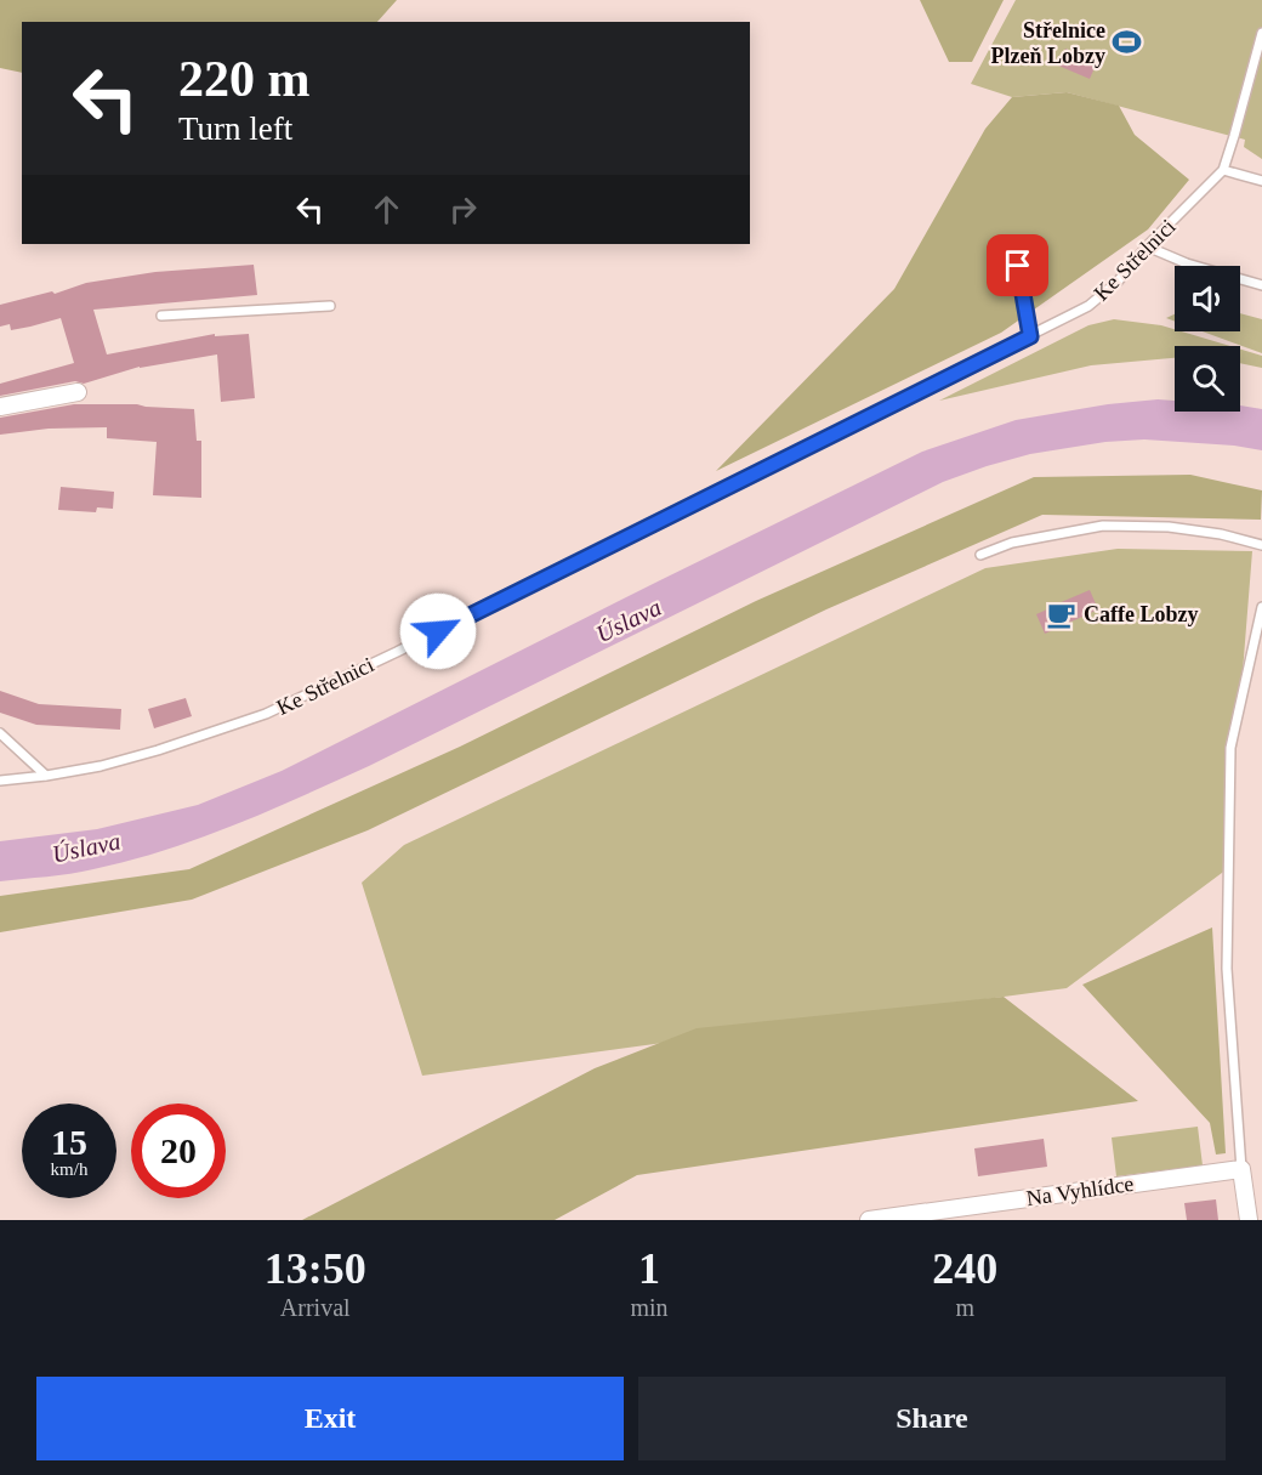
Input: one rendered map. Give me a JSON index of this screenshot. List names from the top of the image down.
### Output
{
  "streets": {
    "street": ["Na Vyhlídce"],
    "lane": ["Ke Střelnici"]
  },
  "water": ["Úslava"],
  "places": {
    "sports": ["Střelnice Plzeň Lobzy"],
    "cafe": ["Caffe Lobzy"]
  },
  "page": {
    "turn": ["220 m", "Turn left"],
    "speed": "15 km/h",
    "limit": "20",
    "eta": [
      "13:50",
      "Arrival",
      "1",
      "min",
      "240",
      "m"
    ],
    "buttons": ["Exit", "Share"]
  }
}
